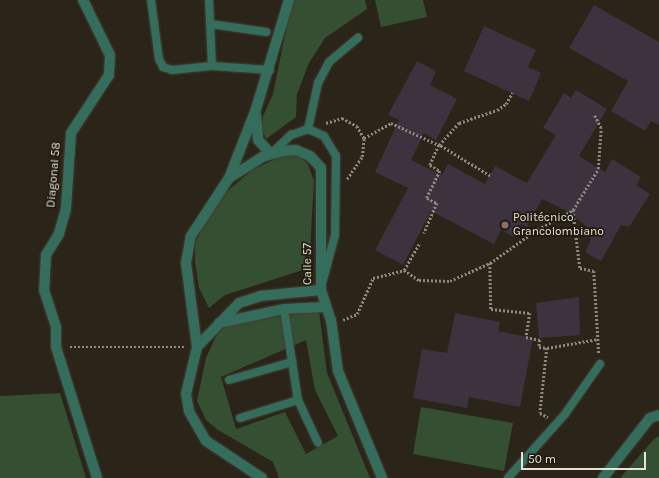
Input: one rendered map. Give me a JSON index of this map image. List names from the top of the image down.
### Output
{
  "streets": {
    "street": ["Diagonal 58", "Calle 57"]
  },
  "places": ["Politécnico Grancolombiano"],
  "scale_bar": "50 m"
}
